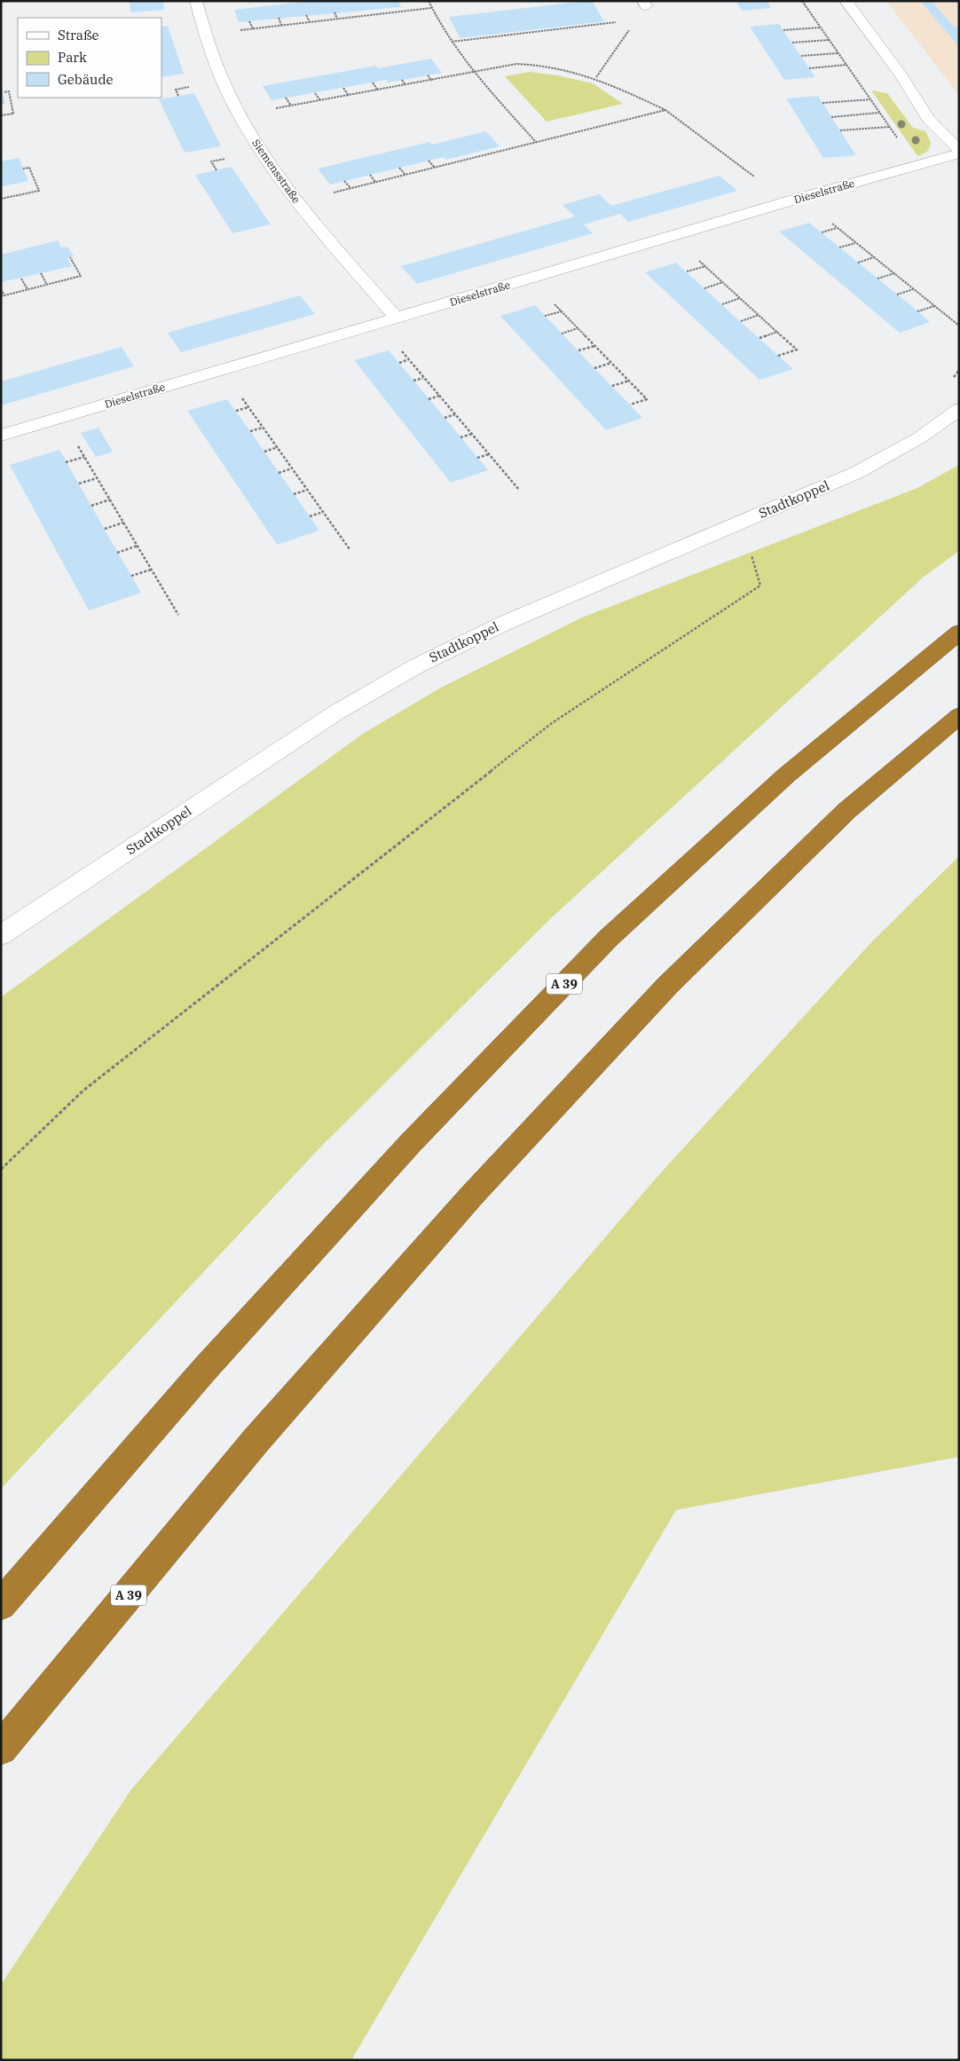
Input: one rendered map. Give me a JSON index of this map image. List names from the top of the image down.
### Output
{
  "streets": {
    "highway": ["A 39"],
    "street": ["Siemensstraße", "Dieselstraße", "Stadtkoppel"]
  },
  "crossings": [
    ["Siemensstraße", "Dieselstraße"]
  ],
  "legend": ["Straße", "Park", "Gebäude"]
}
